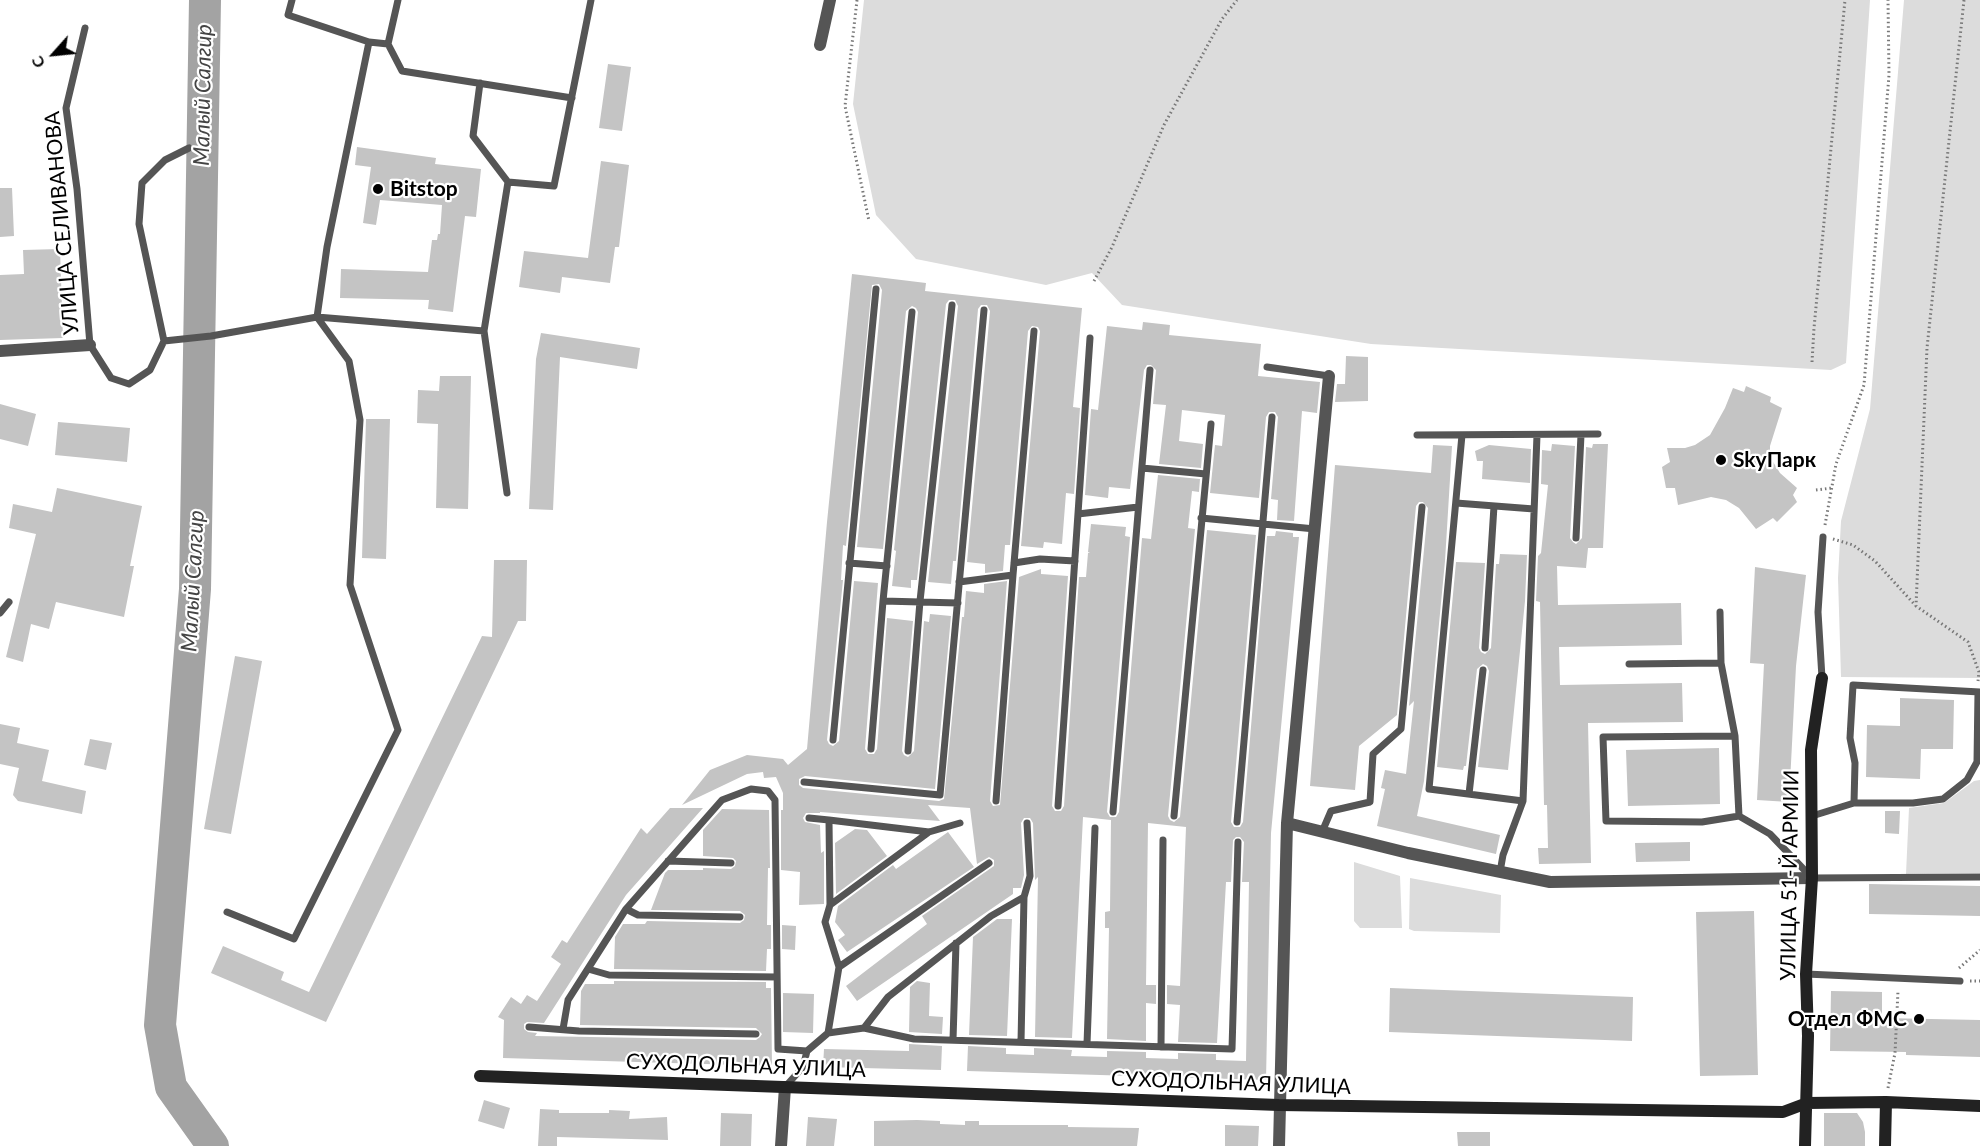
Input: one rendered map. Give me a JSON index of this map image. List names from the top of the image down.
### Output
{
  "streets": {
    "street": ["УЛИЦА 51-Й АРМИИ", "СУХОДОЛЬНАЯ УЛИЦА"],
    "lane": ["УЛИЦА СЕЛИВАНОВА"]
  },
  "crossings": [
    ["УЛИЦА 51-Й АРМИИ", "СУХОДОЛЬНАЯ УЛИЦА"]
  ],
  "water": ["Малый Салгир"],
  "places": ["Bitstop", "SkyПарк", "Отдел ФМС"],
  "north": "bottom left"
}
